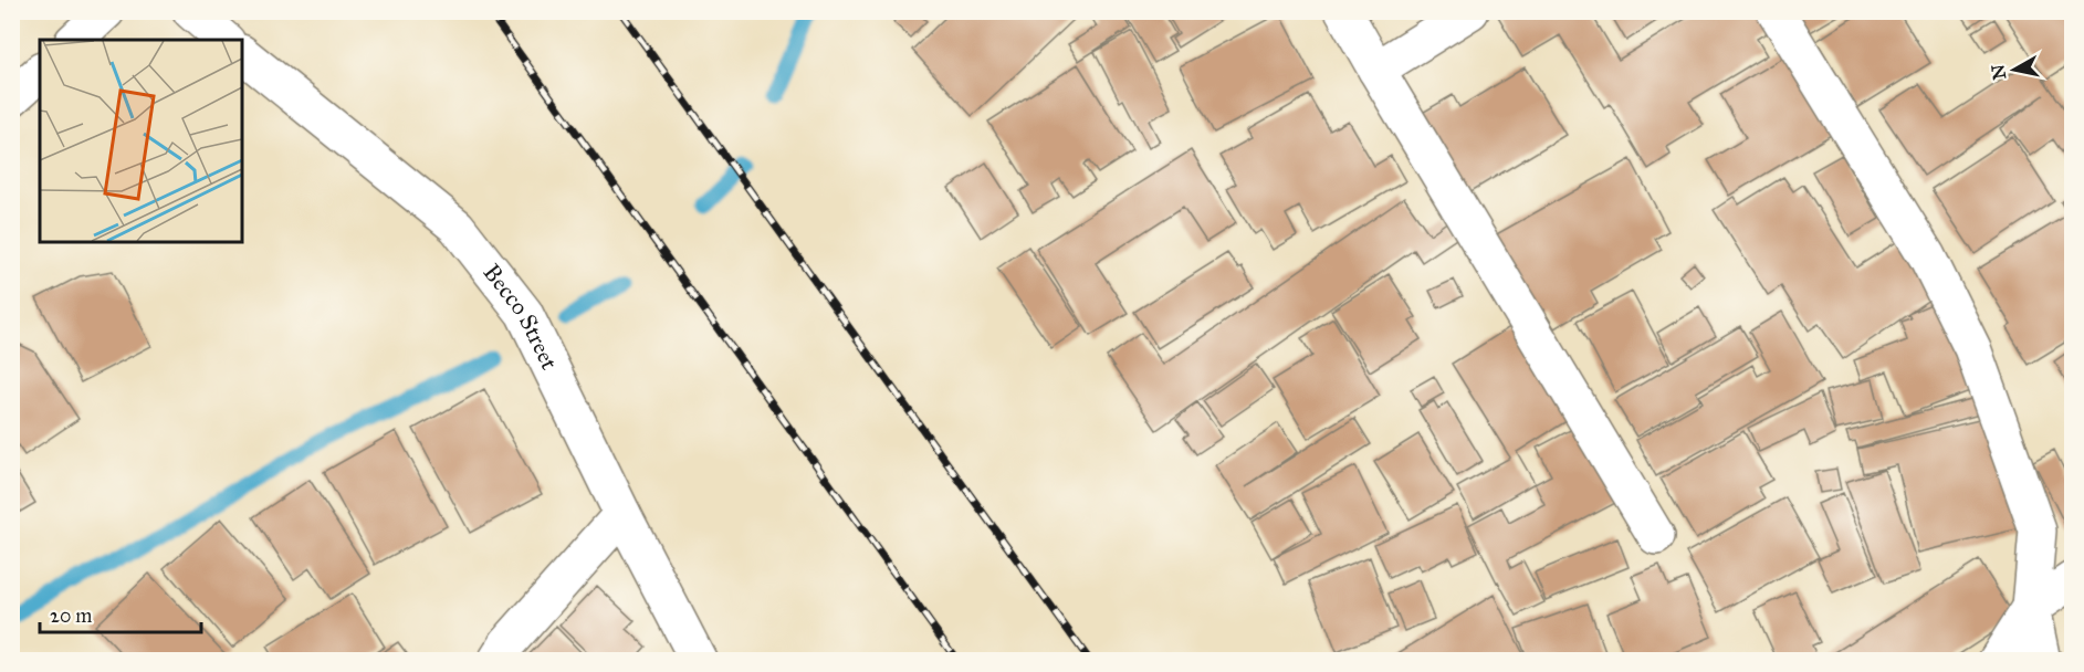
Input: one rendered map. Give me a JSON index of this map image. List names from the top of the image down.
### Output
{
  "streets": {
    "street": ["Becco Street"]
  },
  "scale_bar": "20 m",
  "north": "left"
}
